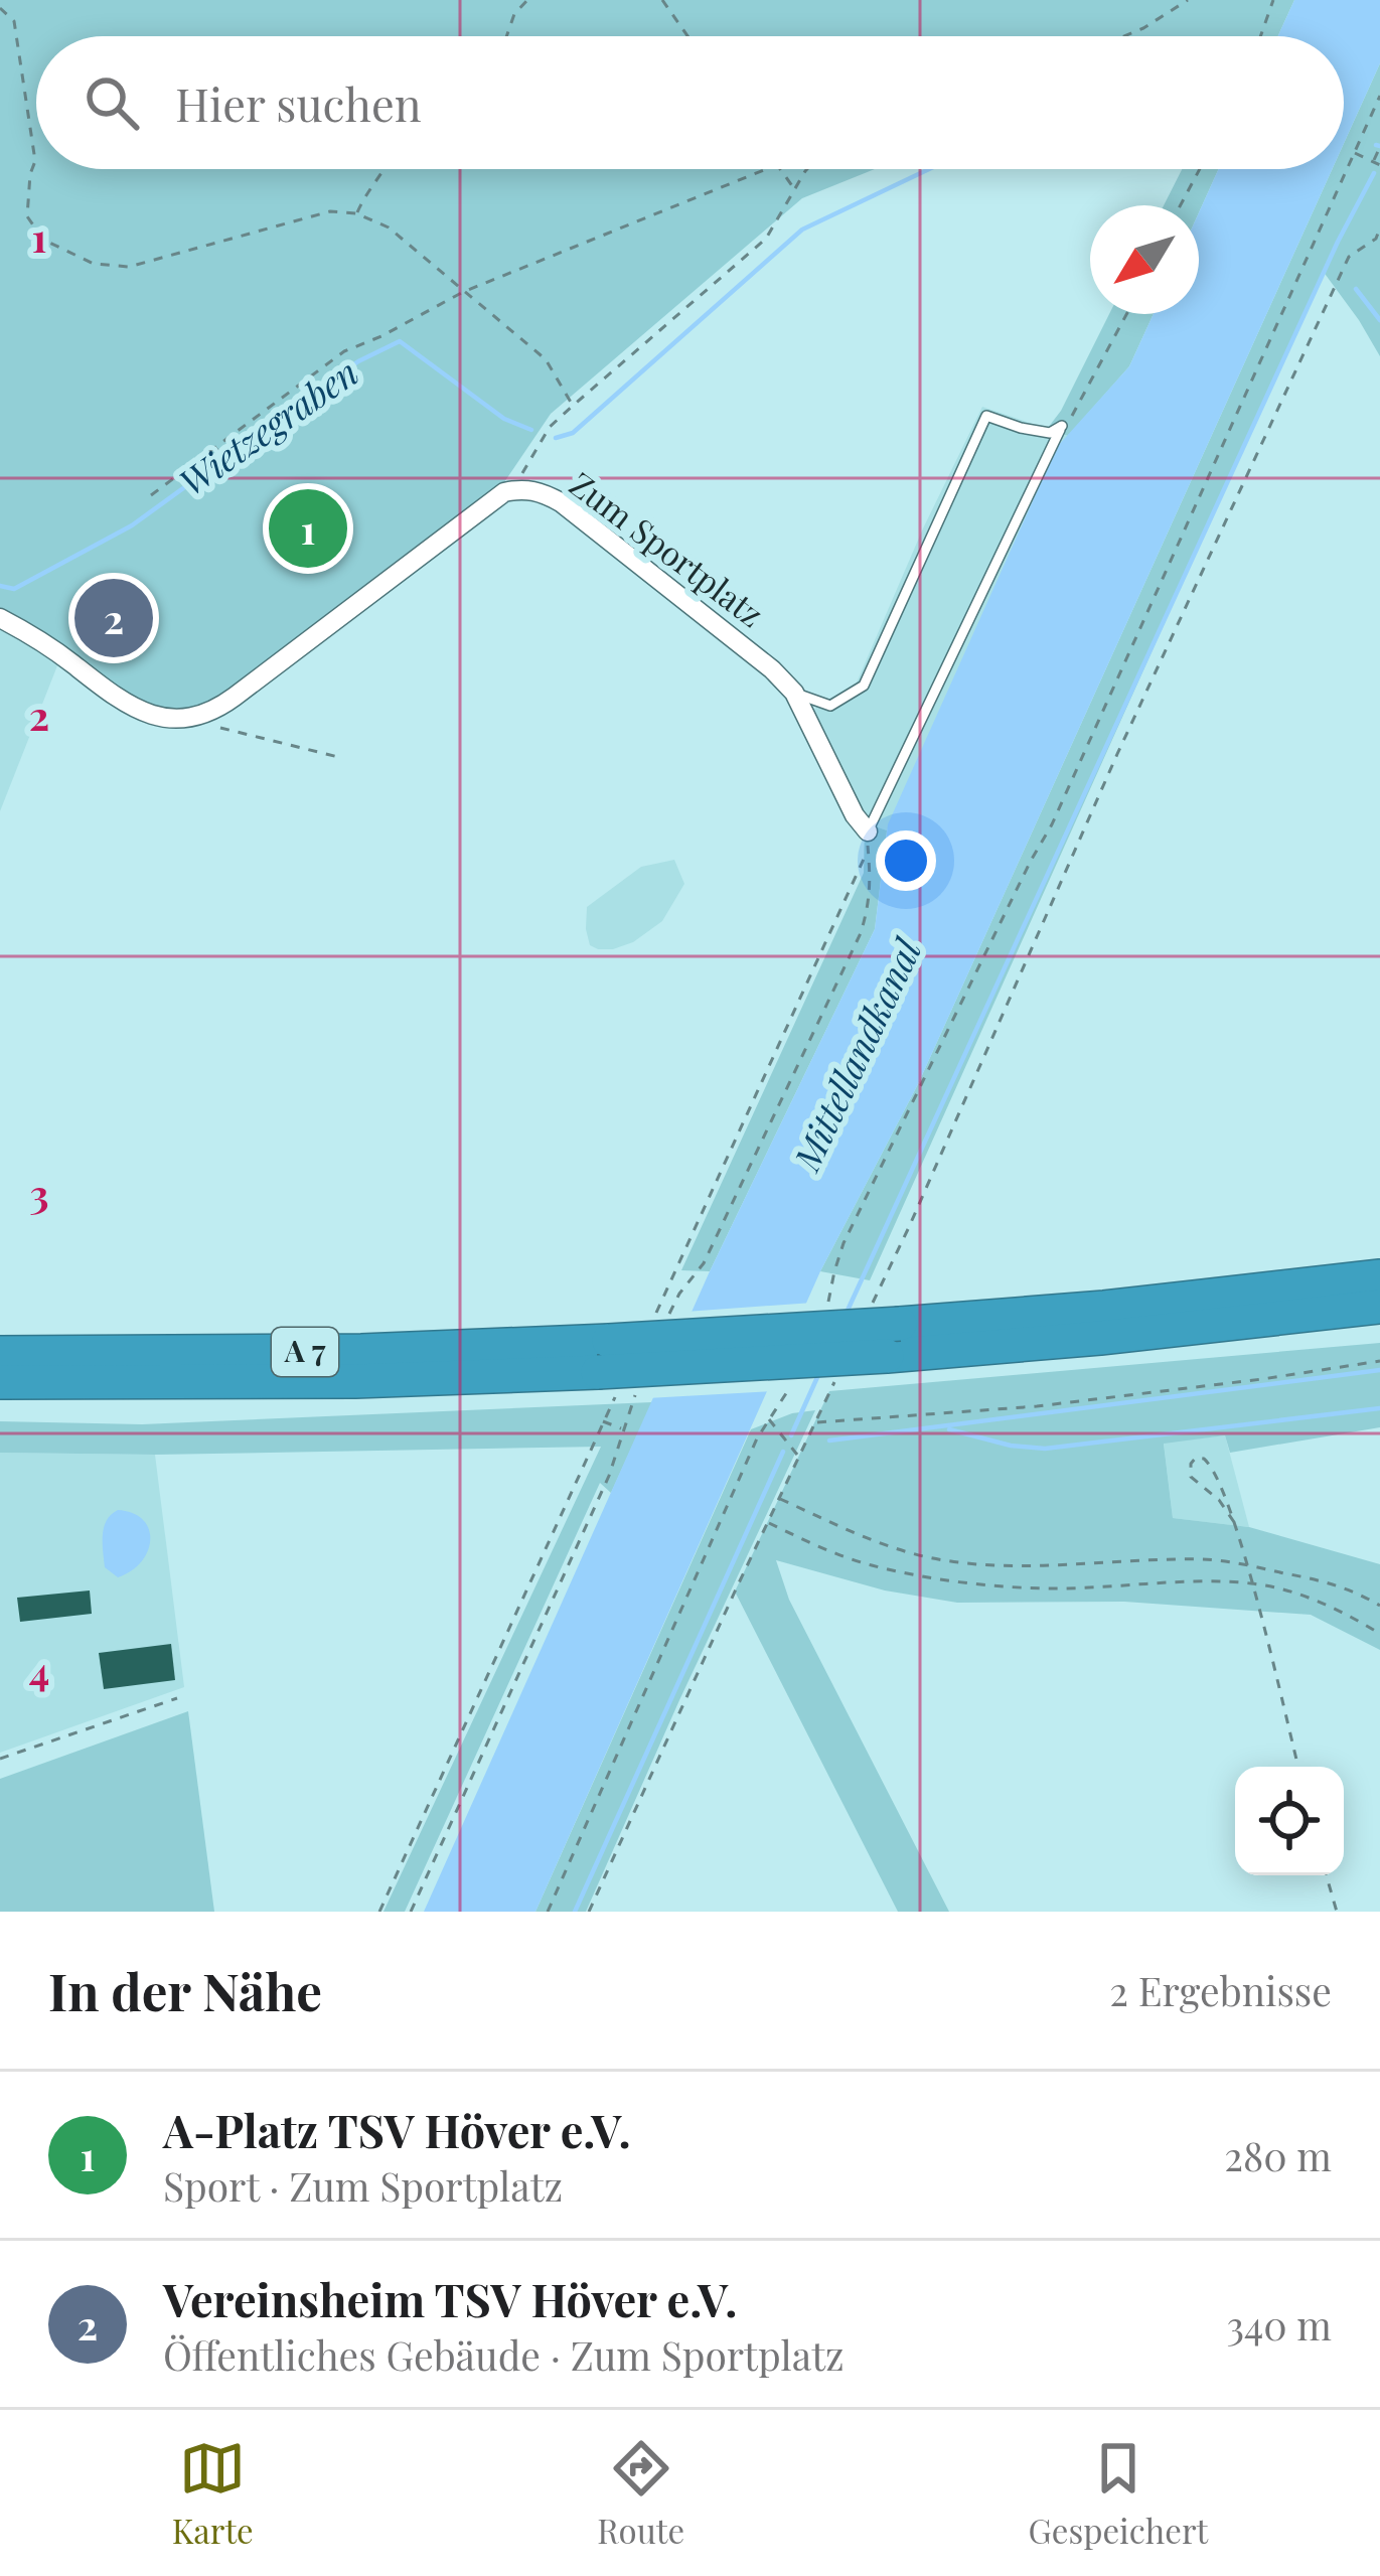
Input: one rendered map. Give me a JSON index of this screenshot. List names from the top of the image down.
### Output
{
  "streets": {
    "highway": ["A 7"],
    "street": ["Zum Sportplatz"]
  },
  "water": ["Wietzegraben", "Mittellandkanal"],
  "north": "bottom left",
  "page": {
    "search": "Hier suchen",
    "pins": ["1", "2"],
    "heading": ["In der Nähe", "2 Ergebnisse"],
    "list": [
      {
        "mark": "1",
        "name": "A-Platz TSV Höver e.V.",
        "note": "Sport · Zum Sportplatz",
        "value": "280 m"
      },
      {
        "mark": "2",
        "name": "Vereinsheim TSV Höver e.V.",
        "note": "Öffentliches Gebäude · Zum Sportplatz",
        "value": "340 m"
      }
    ],
    "nav": ["Karte", "Route", "Gespeichert"]
  },
  "grid": {
    "rows": [
      "1",
      "2",
      "3",
      "4"
    ]
  }
}
